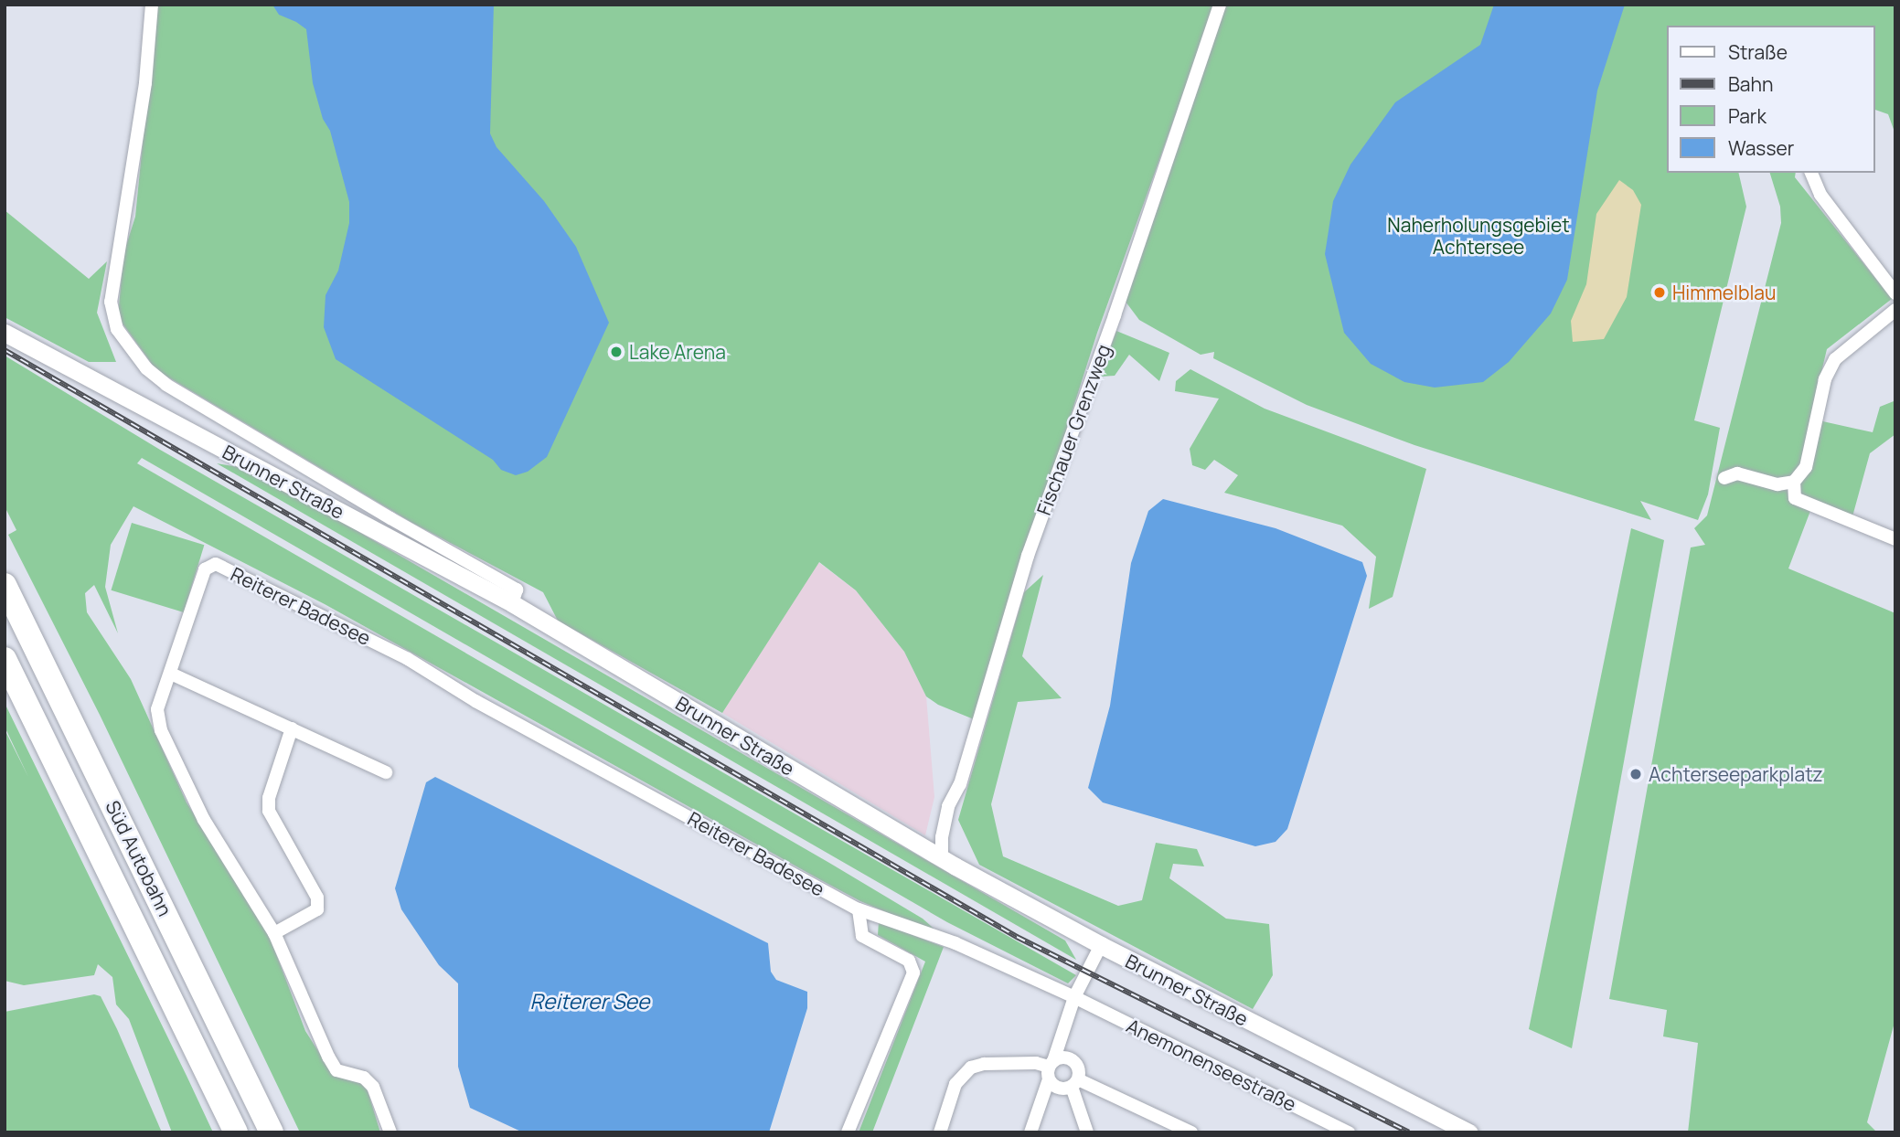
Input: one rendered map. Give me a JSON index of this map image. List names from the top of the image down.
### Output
{
  "streets": {
    "highway": ["Süd Autobahn"],
    "main road": ["Brunner Straße"],
    "street": ["Fischauer Grenzweg", "Reiterer Badesee", "Anemonenseestraße"]
  },
  "crossings": [
    ["Fischauer Grenzweg", "Brunner Straße"],
    ["Reiterer Badesee", "Anemonenseestraße"]
  ],
  "water": ["Reiterer See"],
  "parks": ["Naherholungsgebiet Achtersee"],
  "places": ["Himmelblau", "Lake Arena", "Achterseeparkplatz"],
  "legend": [
    "Straße",
    "Bahn",
    "Park",
    "Wasser"
  ]
}
